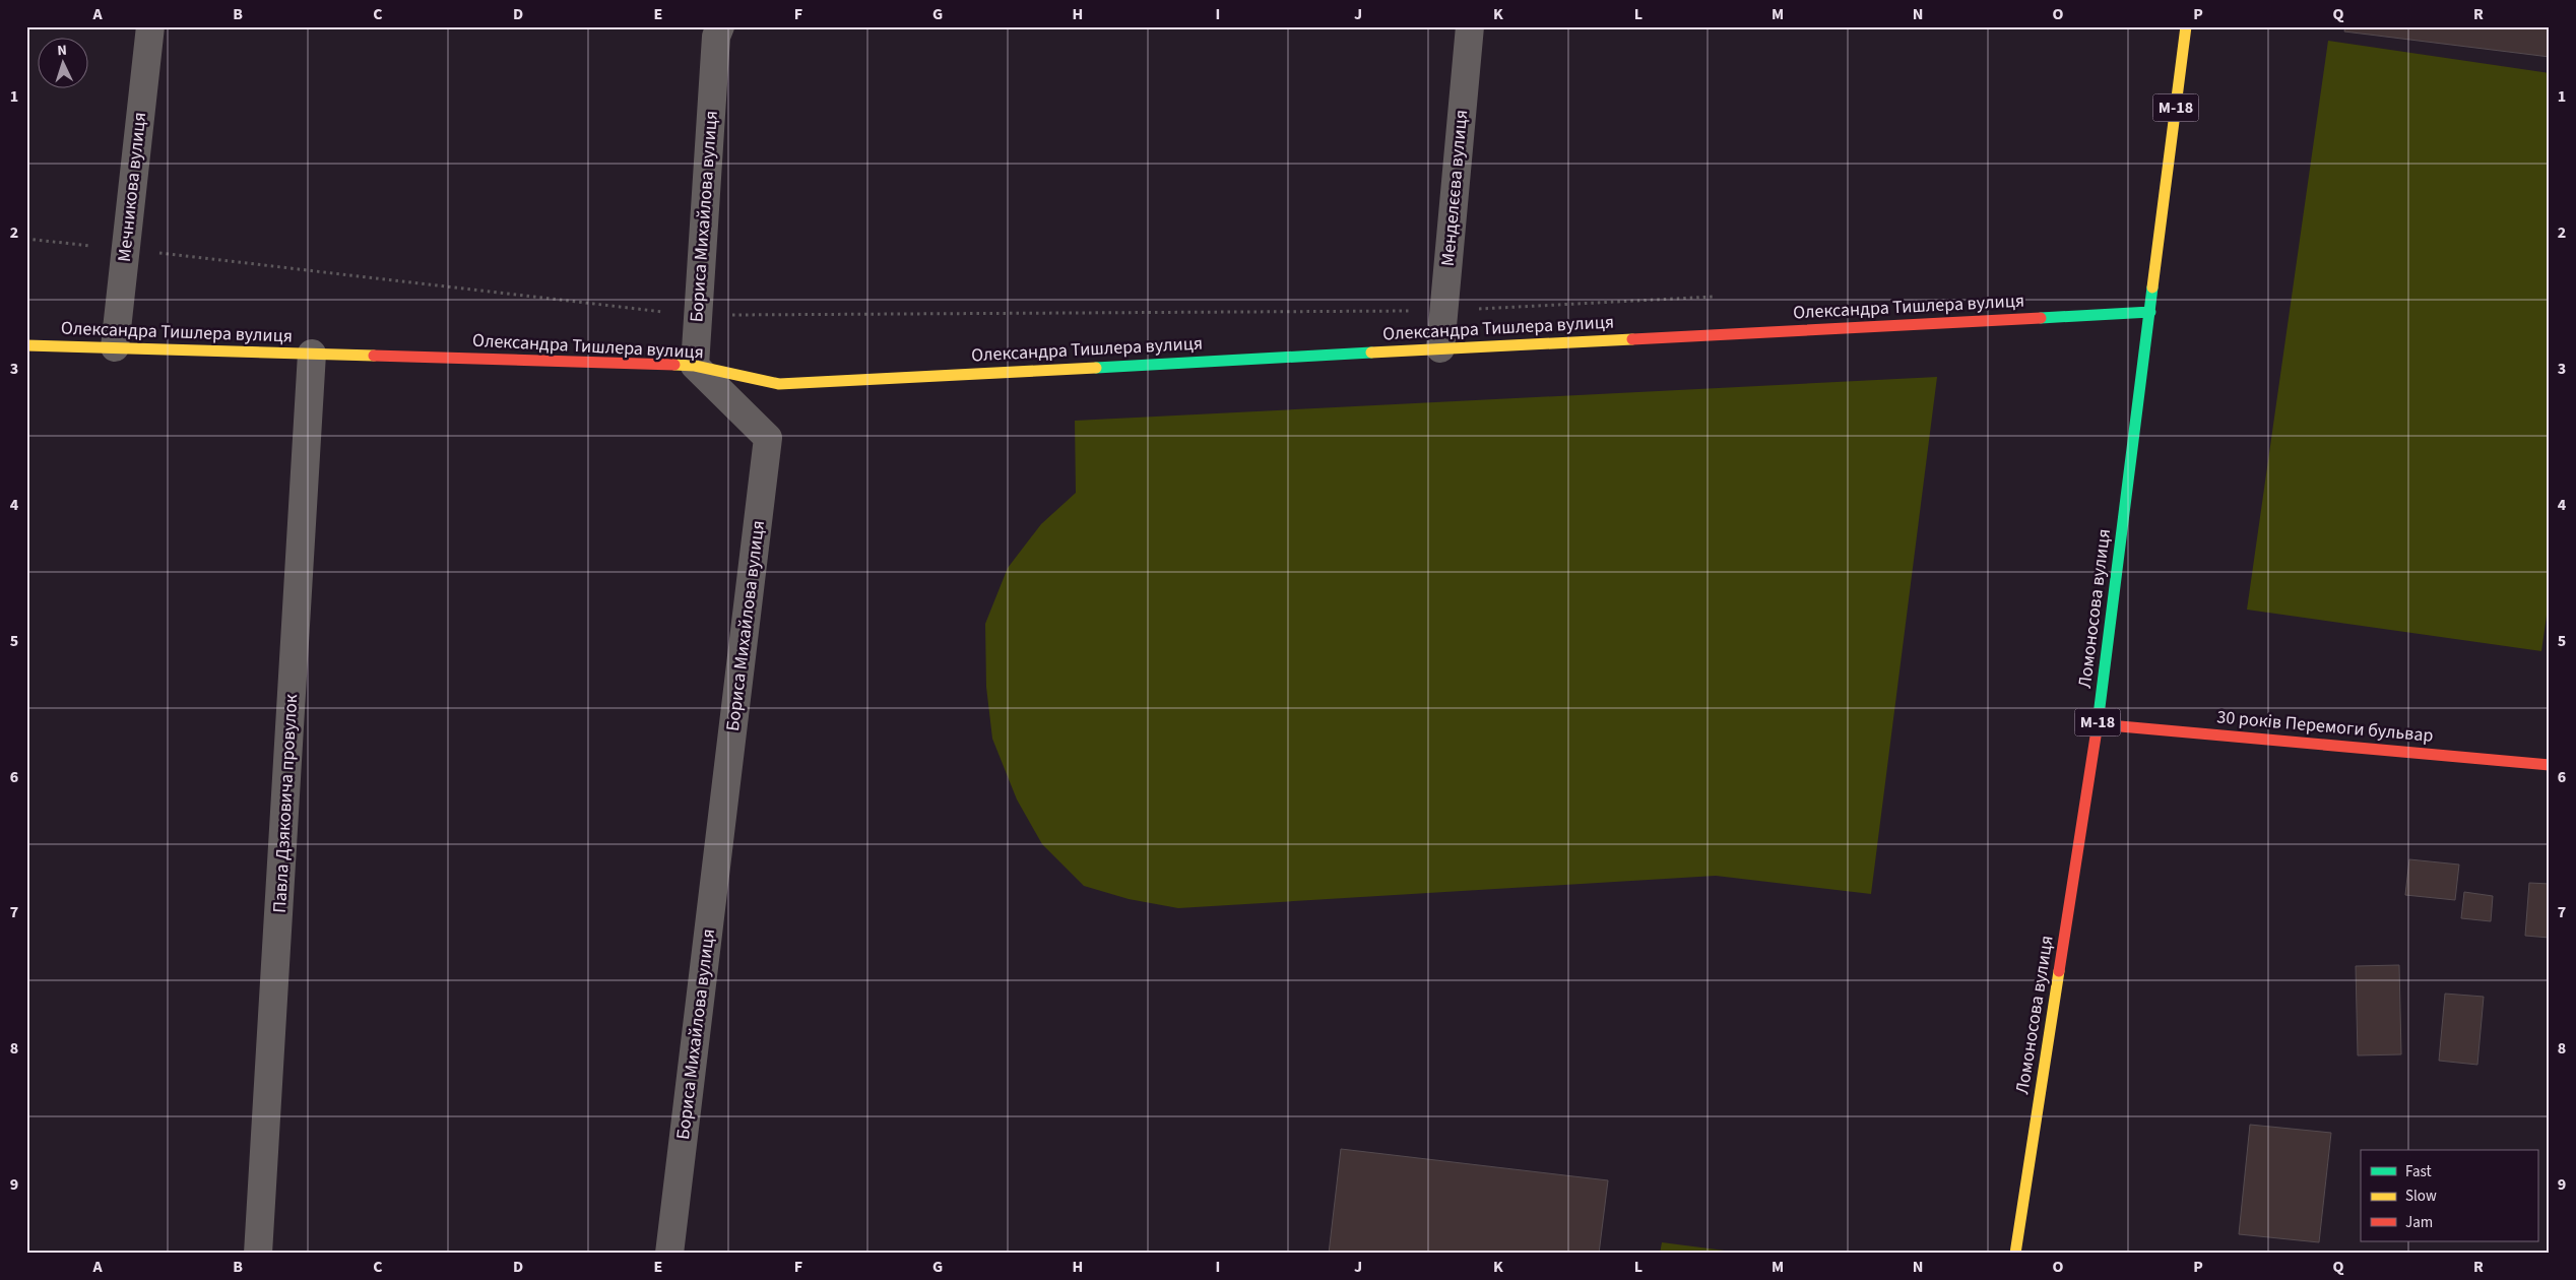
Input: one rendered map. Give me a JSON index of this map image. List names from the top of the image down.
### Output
{
  "streets": {
    "main road": [
      "М-18",
      "Олександра Тишлера вулиця",
      "Ломоносова вулиця",
      "30 років Перемоги бульвар"
    ],
    "street": [
      "Мечникова вулиця",
      "Менделєєва вулиця",
      "Бориса Михайлова вулиця",
      "Павла Дзяковича провулок"
    ]
  },
  "crossings": [
    ["Мечникова вулиця", "Олександра Тишлера вулиця"],
    ["Менделєєва вулиця", "Олександра Тишлера вулиця"],
    ["Бориса Михайлова вулиця", "Олександра Тишлера вулиця"],
    ["Олександра Тишлера вулиця", "Ломоносова вулиця"],
    ["Олександра Тишлера вулиця", "Павла Дзяковича провулок"],
    ["Ломоносова вулиця", "30 років Перемоги бульвар"]
  ],
  "legend": ["Fast", "Slow", "Jam"],
  "north": "top",
  "grid": {
    "columns": [
      "A",
      "B",
      "C",
      "D",
      "E",
      "F",
      "G",
      "H",
      "I",
      "J",
      "K",
      "L",
      "M",
      "N",
      "O",
      "P",
      "Q",
      "R"
    ],
    "rows": [
      "1",
      "2",
      "3",
      "4",
      "5",
      "6",
      "7",
      "8",
      "9"
    ]
  }
}
